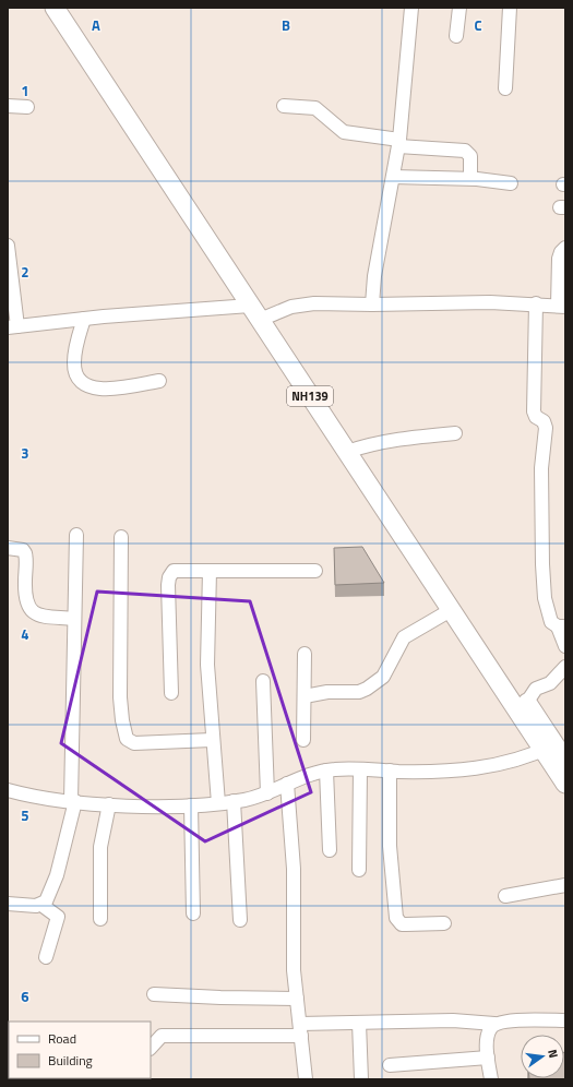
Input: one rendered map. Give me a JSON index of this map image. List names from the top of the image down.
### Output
{
  "streets": {
    "highway": ["NH139"]
  },
  "legend": ["Road", "Building"],
  "north": "right",
  "grid": {
    "columns": ["A", "B", "C"],
    "rows": [
      "1",
      "2",
      "3",
      "4",
      "5",
      "6"
    ]
  }
}
